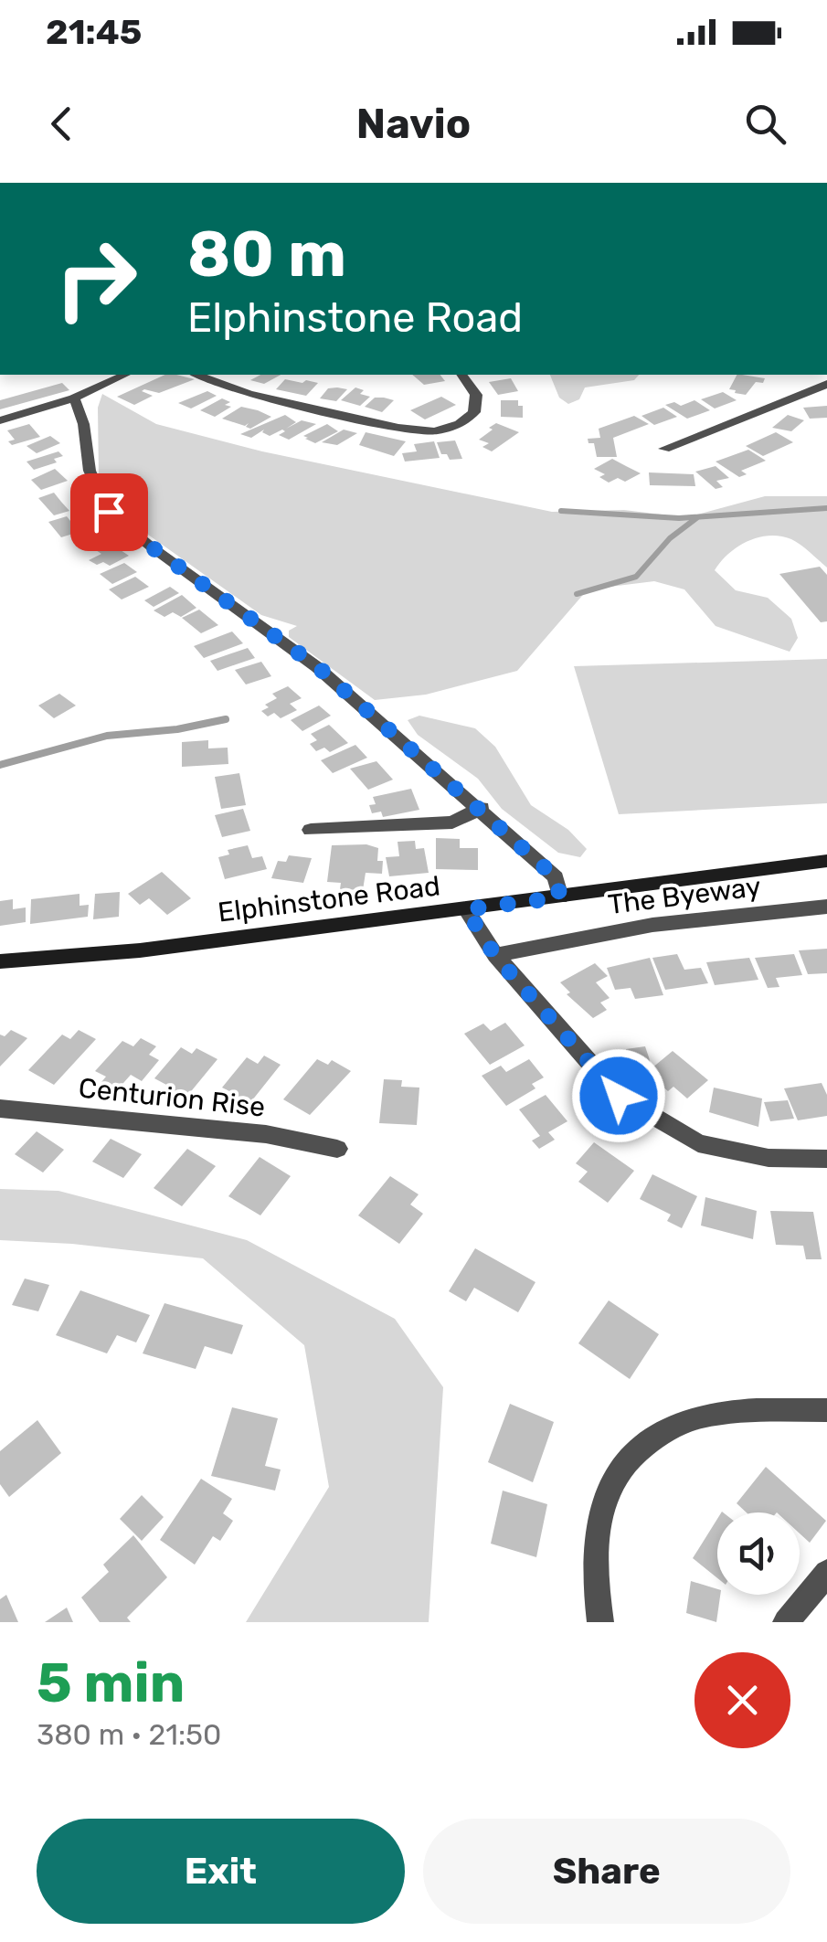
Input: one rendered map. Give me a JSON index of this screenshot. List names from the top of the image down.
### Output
{
  "streets": {
    "street": ["The Byeway", "Elphinstone Road", "Centurion Rise"]
  },
  "page": {
    "status": "21:45",
    "header": "Navio",
    "turn": ["80 m", "Elphinstone Road"],
    "heading": ["5 min", "380 m · 21:50"],
    "buttons": ["Exit", "Share"]
  }
}
